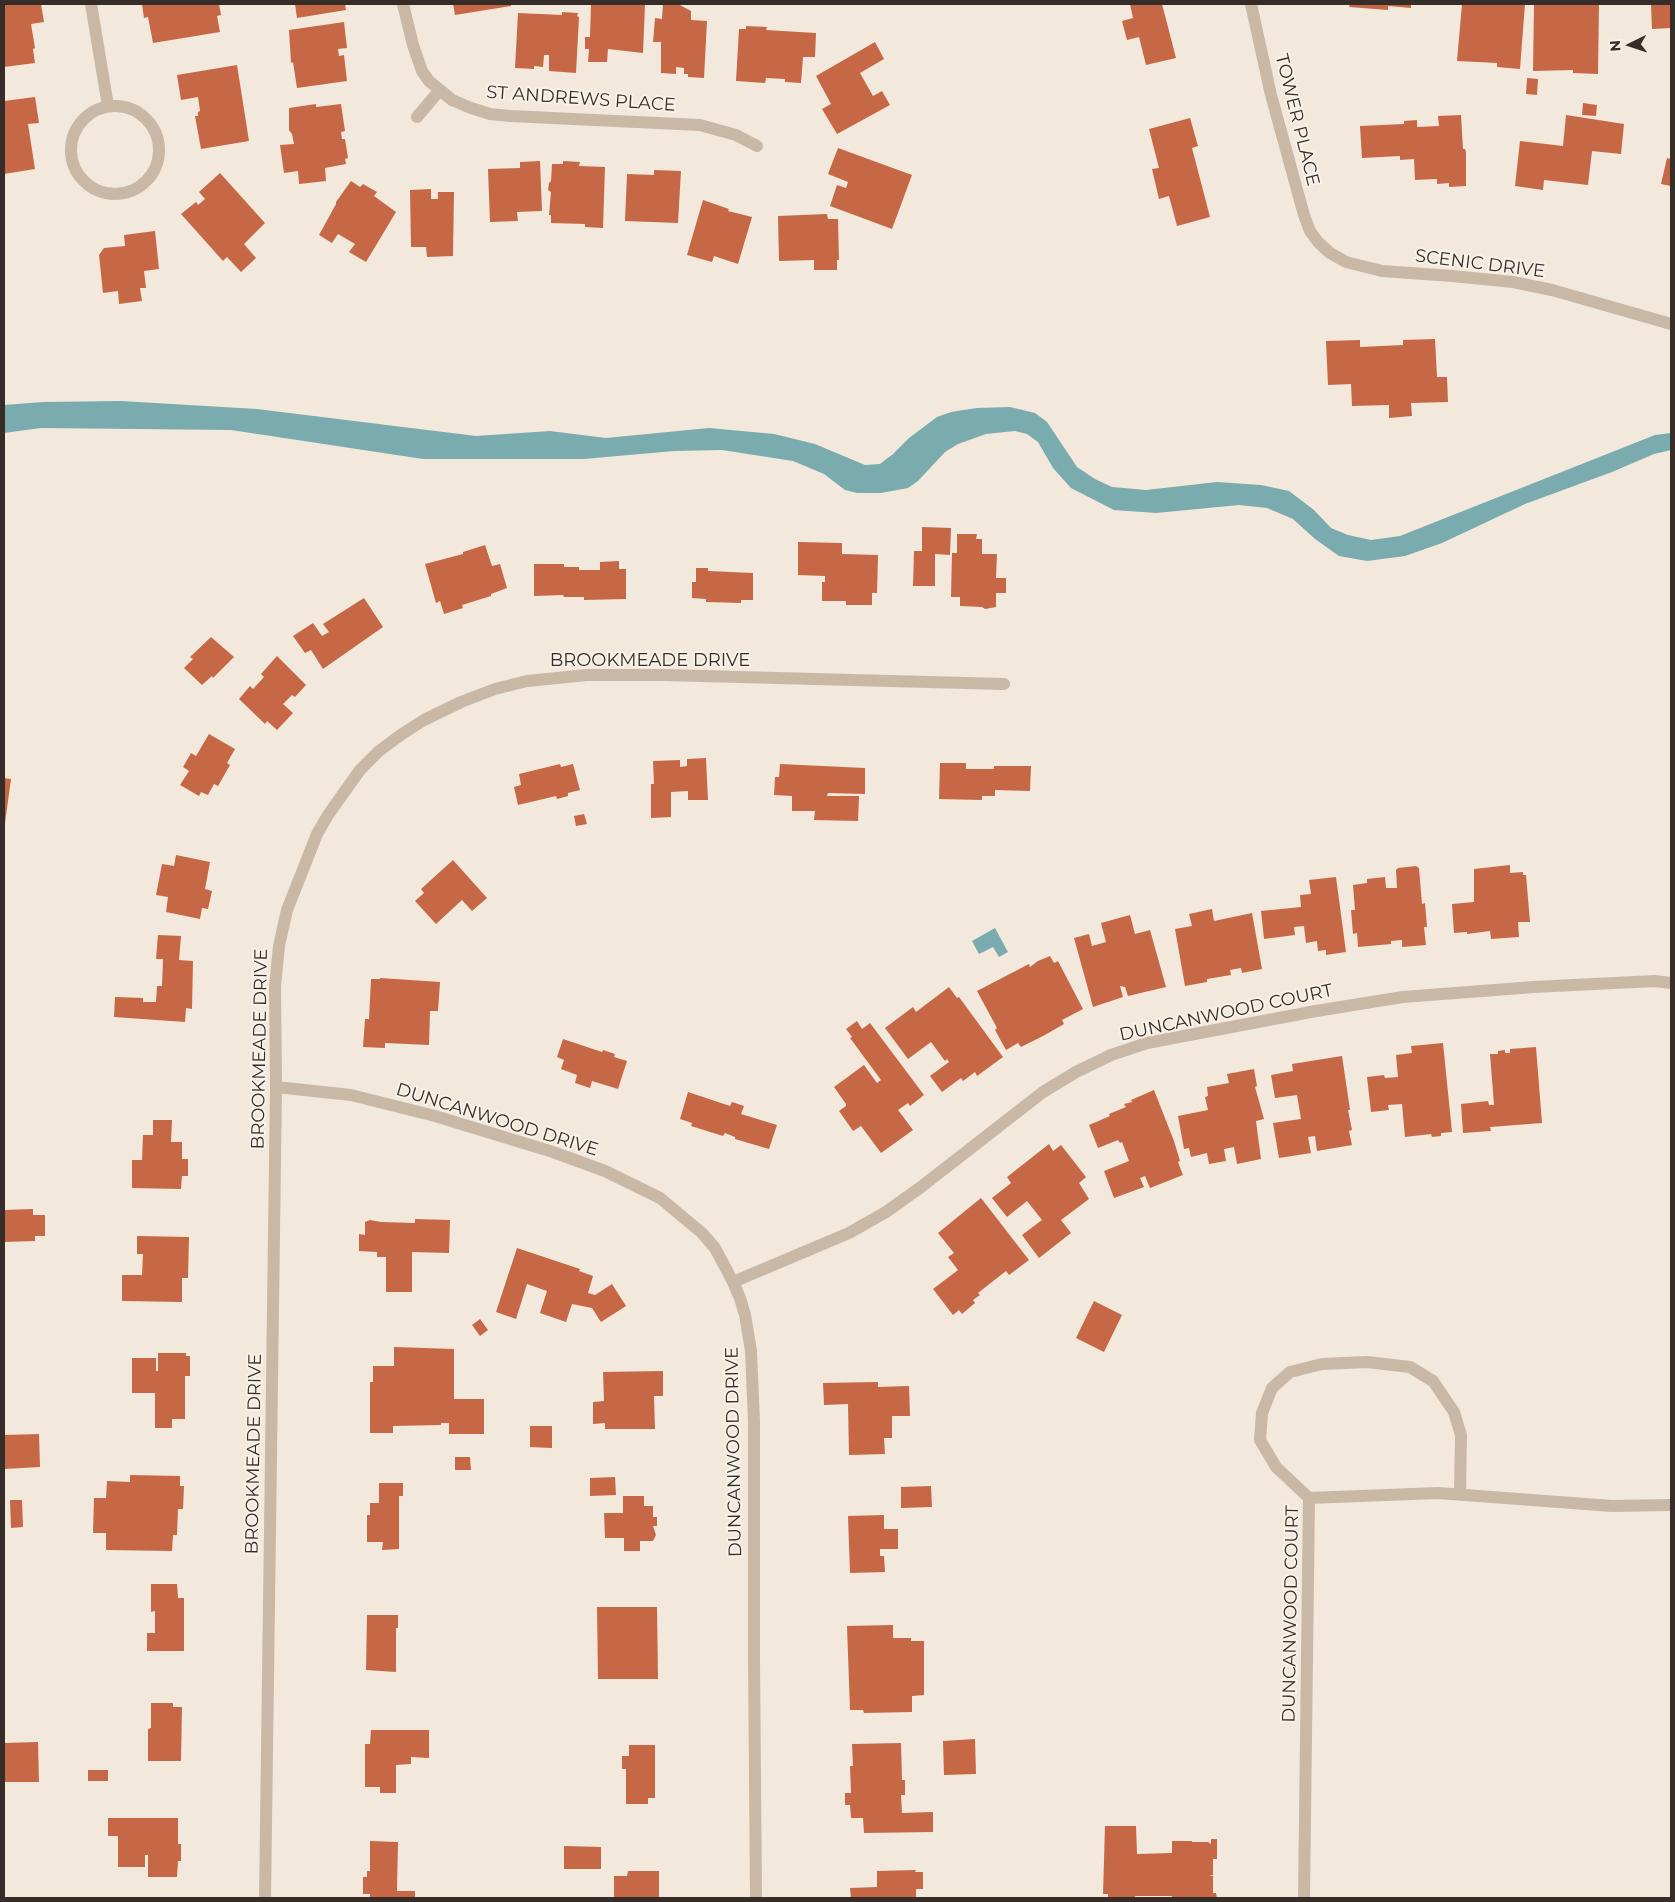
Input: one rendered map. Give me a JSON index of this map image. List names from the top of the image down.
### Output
{
  "streets": {
    "street": [
      "ST ANDREWS PLACE",
      "TOWER PLACE",
      "SCENIC DRIVE",
      "BROOKMEADE DRIVE",
      "DUNCANWOOD COURT",
      "DUNCANWOOD DRIVE"
    ]
  },
  "crossings": [
    ["TOWER PLACE", "SCENIC DRIVE"],
    ["BROOKMEADE DRIVE", "DUNCANWOOD DRIVE"],
    ["DUNCANWOOD COURT", "DUNCANWOOD DRIVE"]
  ],
  "north": "left"
}
